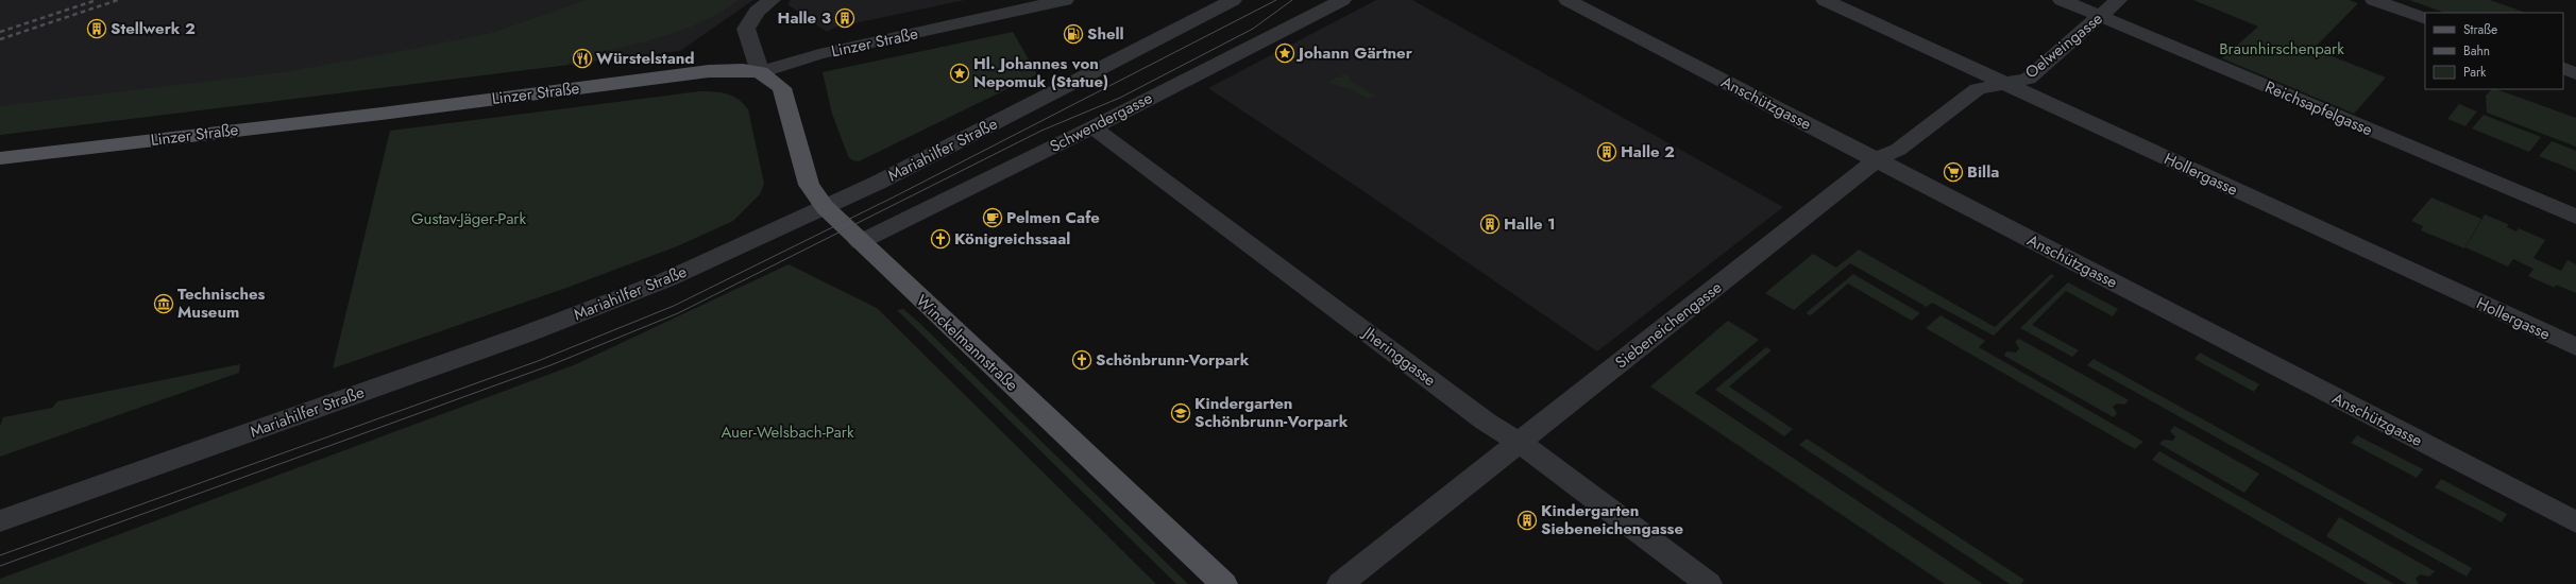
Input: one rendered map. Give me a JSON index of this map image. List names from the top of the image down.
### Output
{
  "streets": {
    "main road": ["Linzer Straße", "Winckelmannstraße"],
    "street": [
      "Oelweingasse",
      "Anschützgasse",
      "Reichsapfelgasse",
      "Schwendergasse",
      "Mariahilfer Straße",
      "Hollergasse",
      "Siebeneichengasse",
      "Jheringgasse"
    ]
  },
  "crossings": [
    ["Linzer Straße", "Winckelmannstraße"],
    ["Oelweingasse", "Reichsapfelgasse"],
    ["Oelweingasse", "Hollergasse"],
    ["Oelweingasse", "Siebeneichengasse"],
    ["Anschützgasse", "Siebeneichengasse"],
    ["Schwendergasse", "Winckelmannstraße"],
    ["Schwendergasse", "Jheringgasse"],
    ["Mariahilfer Straße", "Winckelmannstraße"],
    ["Hollergasse", "Siebeneichengasse"],
    ["Siebeneichengasse", "Jheringgasse"]
  ],
  "parks": ["Braunhirschenpark", "Gustav-Jäger-Park", "Auer-Welsbach-Park"],
  "places": {
    "building": [
      "Halle 3",
      "Stellwerk 2",
      "Halle 2",
      "Halle 1",
      "Kindergarten Siebeneichengasse"
    ],
    "fuel station": ["Shell"],
    "place": ["Johann Gärtner", "Hl. Johannes von Nepomuk (Statue)"],
    "restaurant": ["Würstelstand"],
    "supermarket": ["Billa"],
    "cafe": ["Pelmen Cafe"],
    "church": ["Königreichssaal", "Schönbrunn-Vorpark"],
    "museum": ["Technisches Museum"],
    "school or university": ["Kindergarten Schönbrunn-Vorpark"]
  },
  "legend": ["Straße", "Bahn", "Park"]
}
